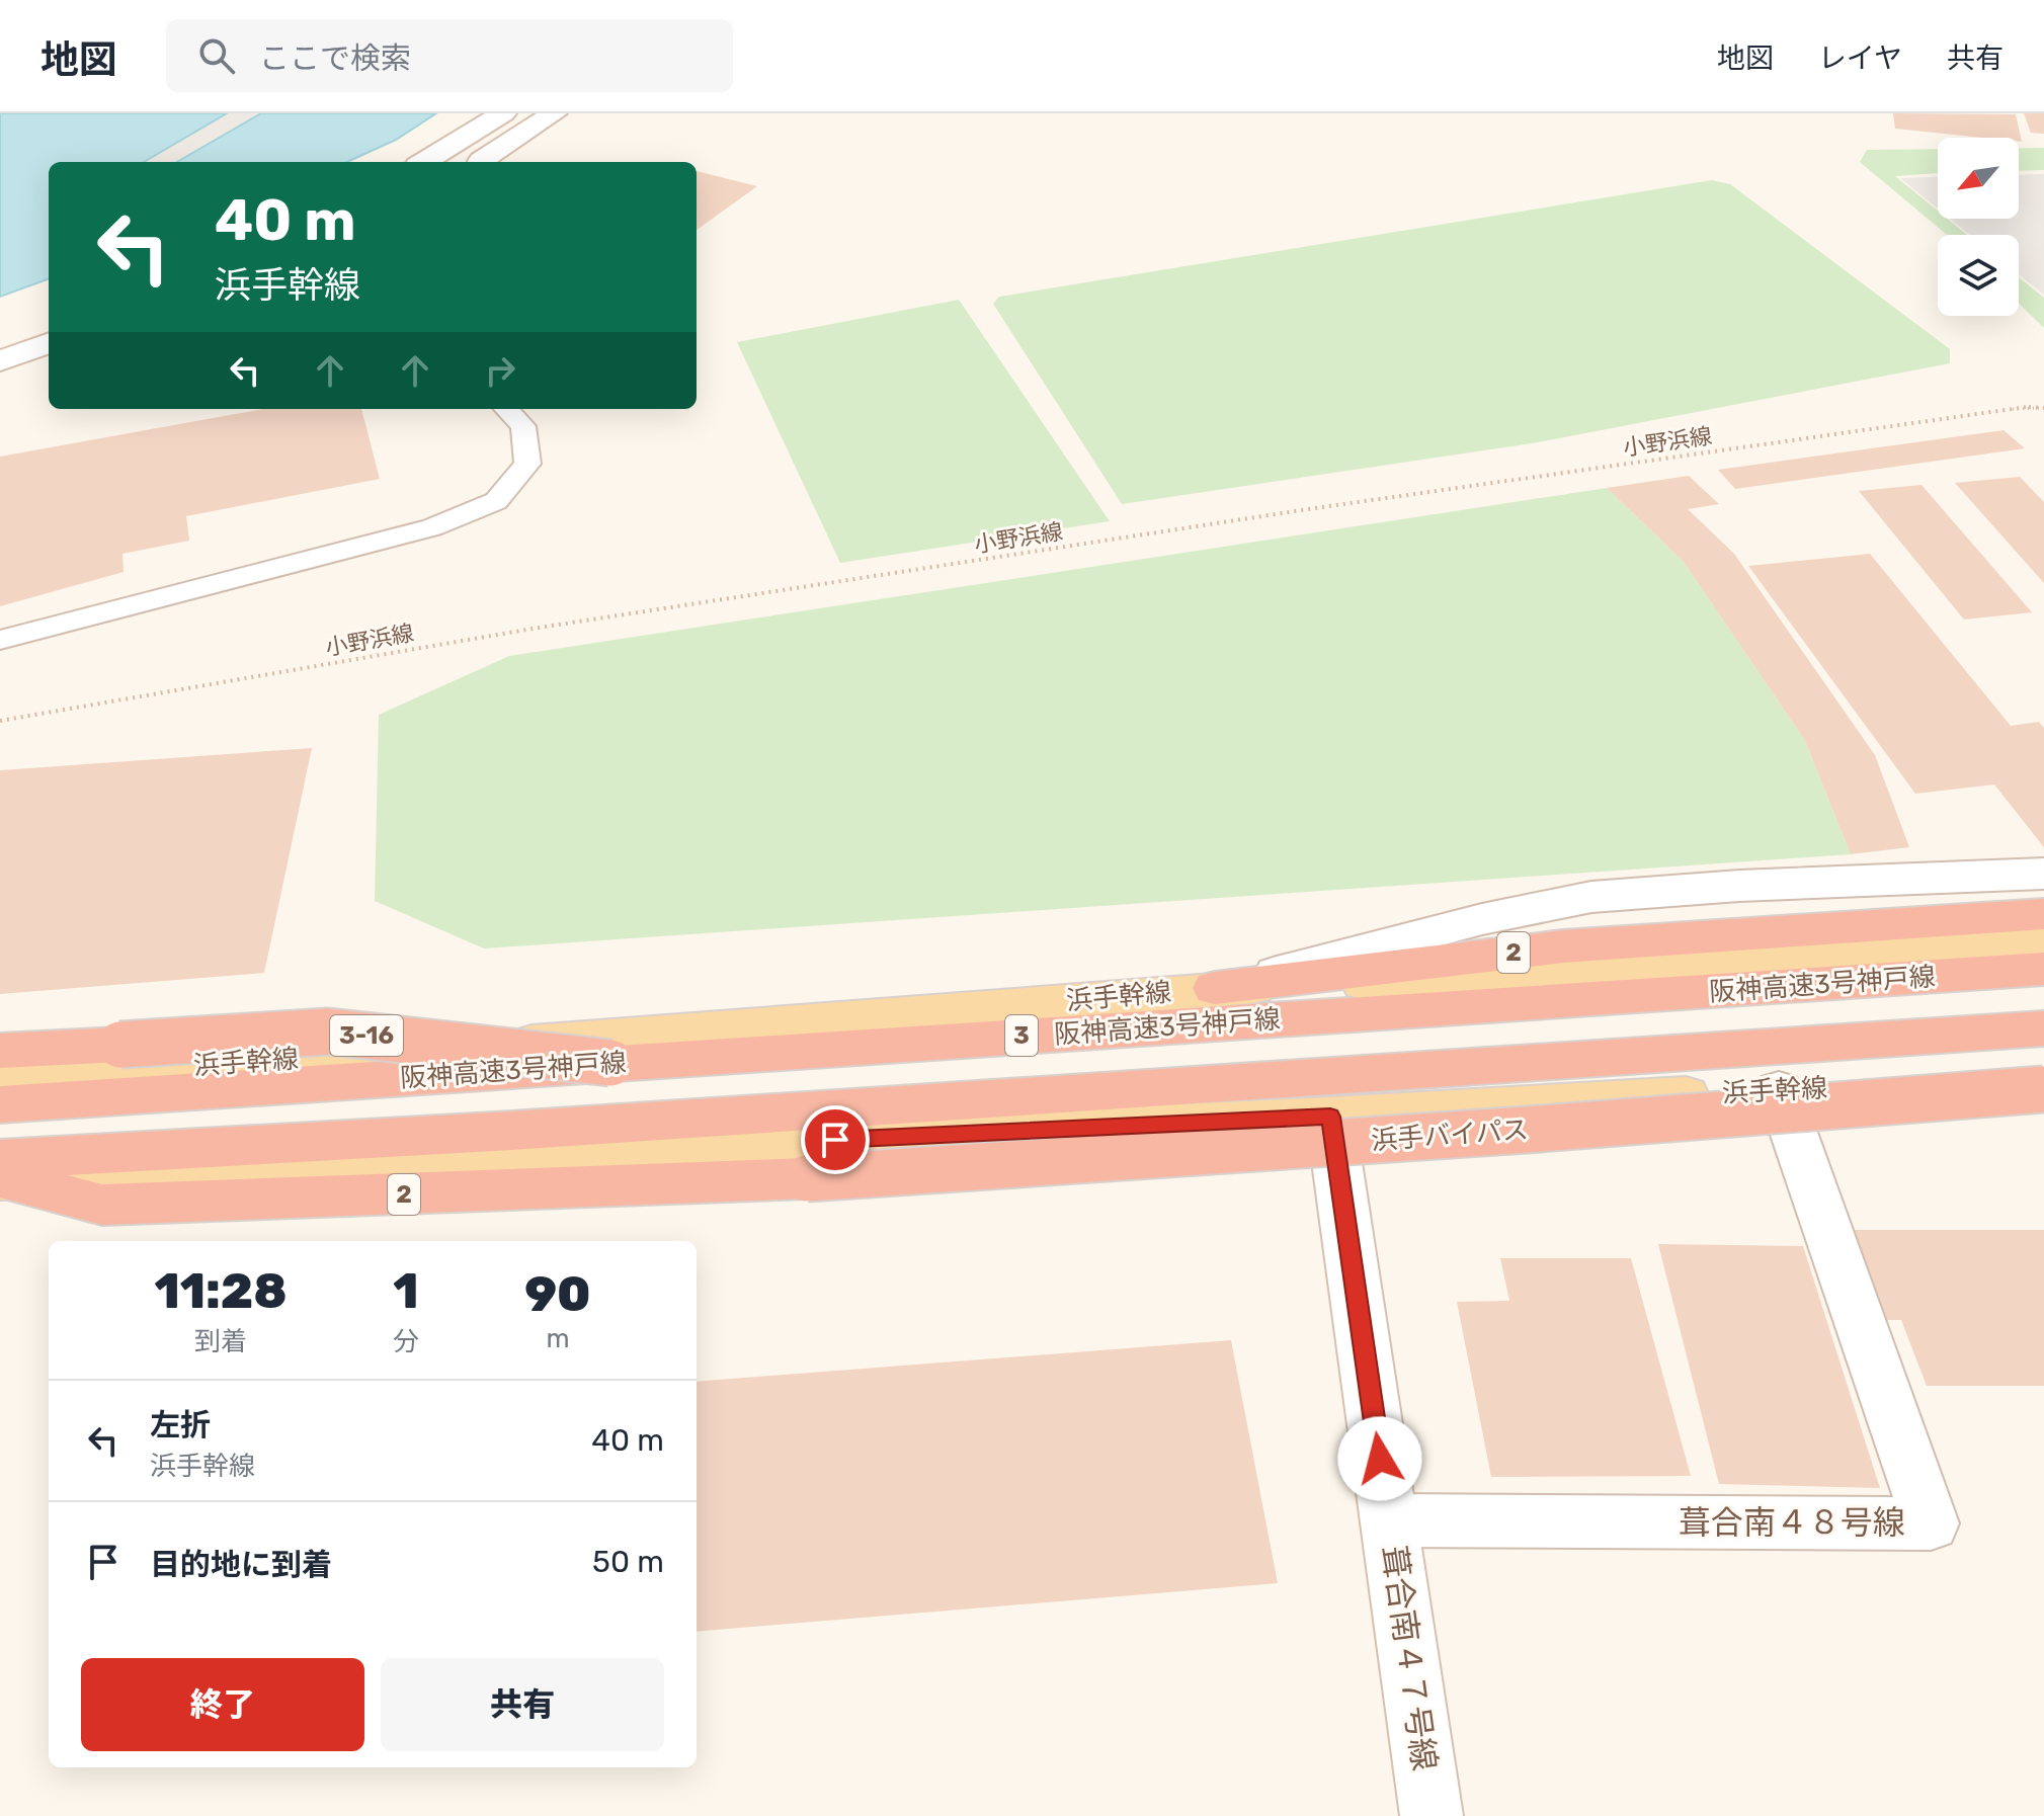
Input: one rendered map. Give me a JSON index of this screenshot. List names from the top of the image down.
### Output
{
  "streets": {
    "highway": [
      "2",
      "阪神高速3号神戸線",
      "3-16",
      "3",
      "浜手バイパス"
    ],
    "main road": ["浜手幹線"],
    "street": ["葺合南４８号線", "葺合南４７号線"],
    "path": ["小野浜線"]
  },
  "crossings": [
    ["2", "浜手幹線"],
    ["阪神高速3号神戸線", "3-16"],
    ["浜手幹線", "浜手バイパス"],
    ["浜手幹線", "葺合南４８号線"],
    ["浜手幹線", "葺合南４７号線"],
    ["葺合南４８号線", "葺合南４７号線"]
  ],
  "north": "bottom left",
  "page": {
    "header": "地図",
    "search": "ここで検索",
    "nav": ["地図", "レイヤ", "共有"],
    "turn": ["40 m", "浜手幹線"],
    "eta": [
      "11:28",
      "到着",
      "1",
      "分",
      "90",
      "m"
    ],
    "list": [
      {
        "name": "左折",
        "note": "浜手幹線",
        "value": "40 m"
      },
      {
        "name": "目的地に到着",
        "value": "50 m"
      }
    ],
    "buttons": ["終了", "共有"]
  }
}
